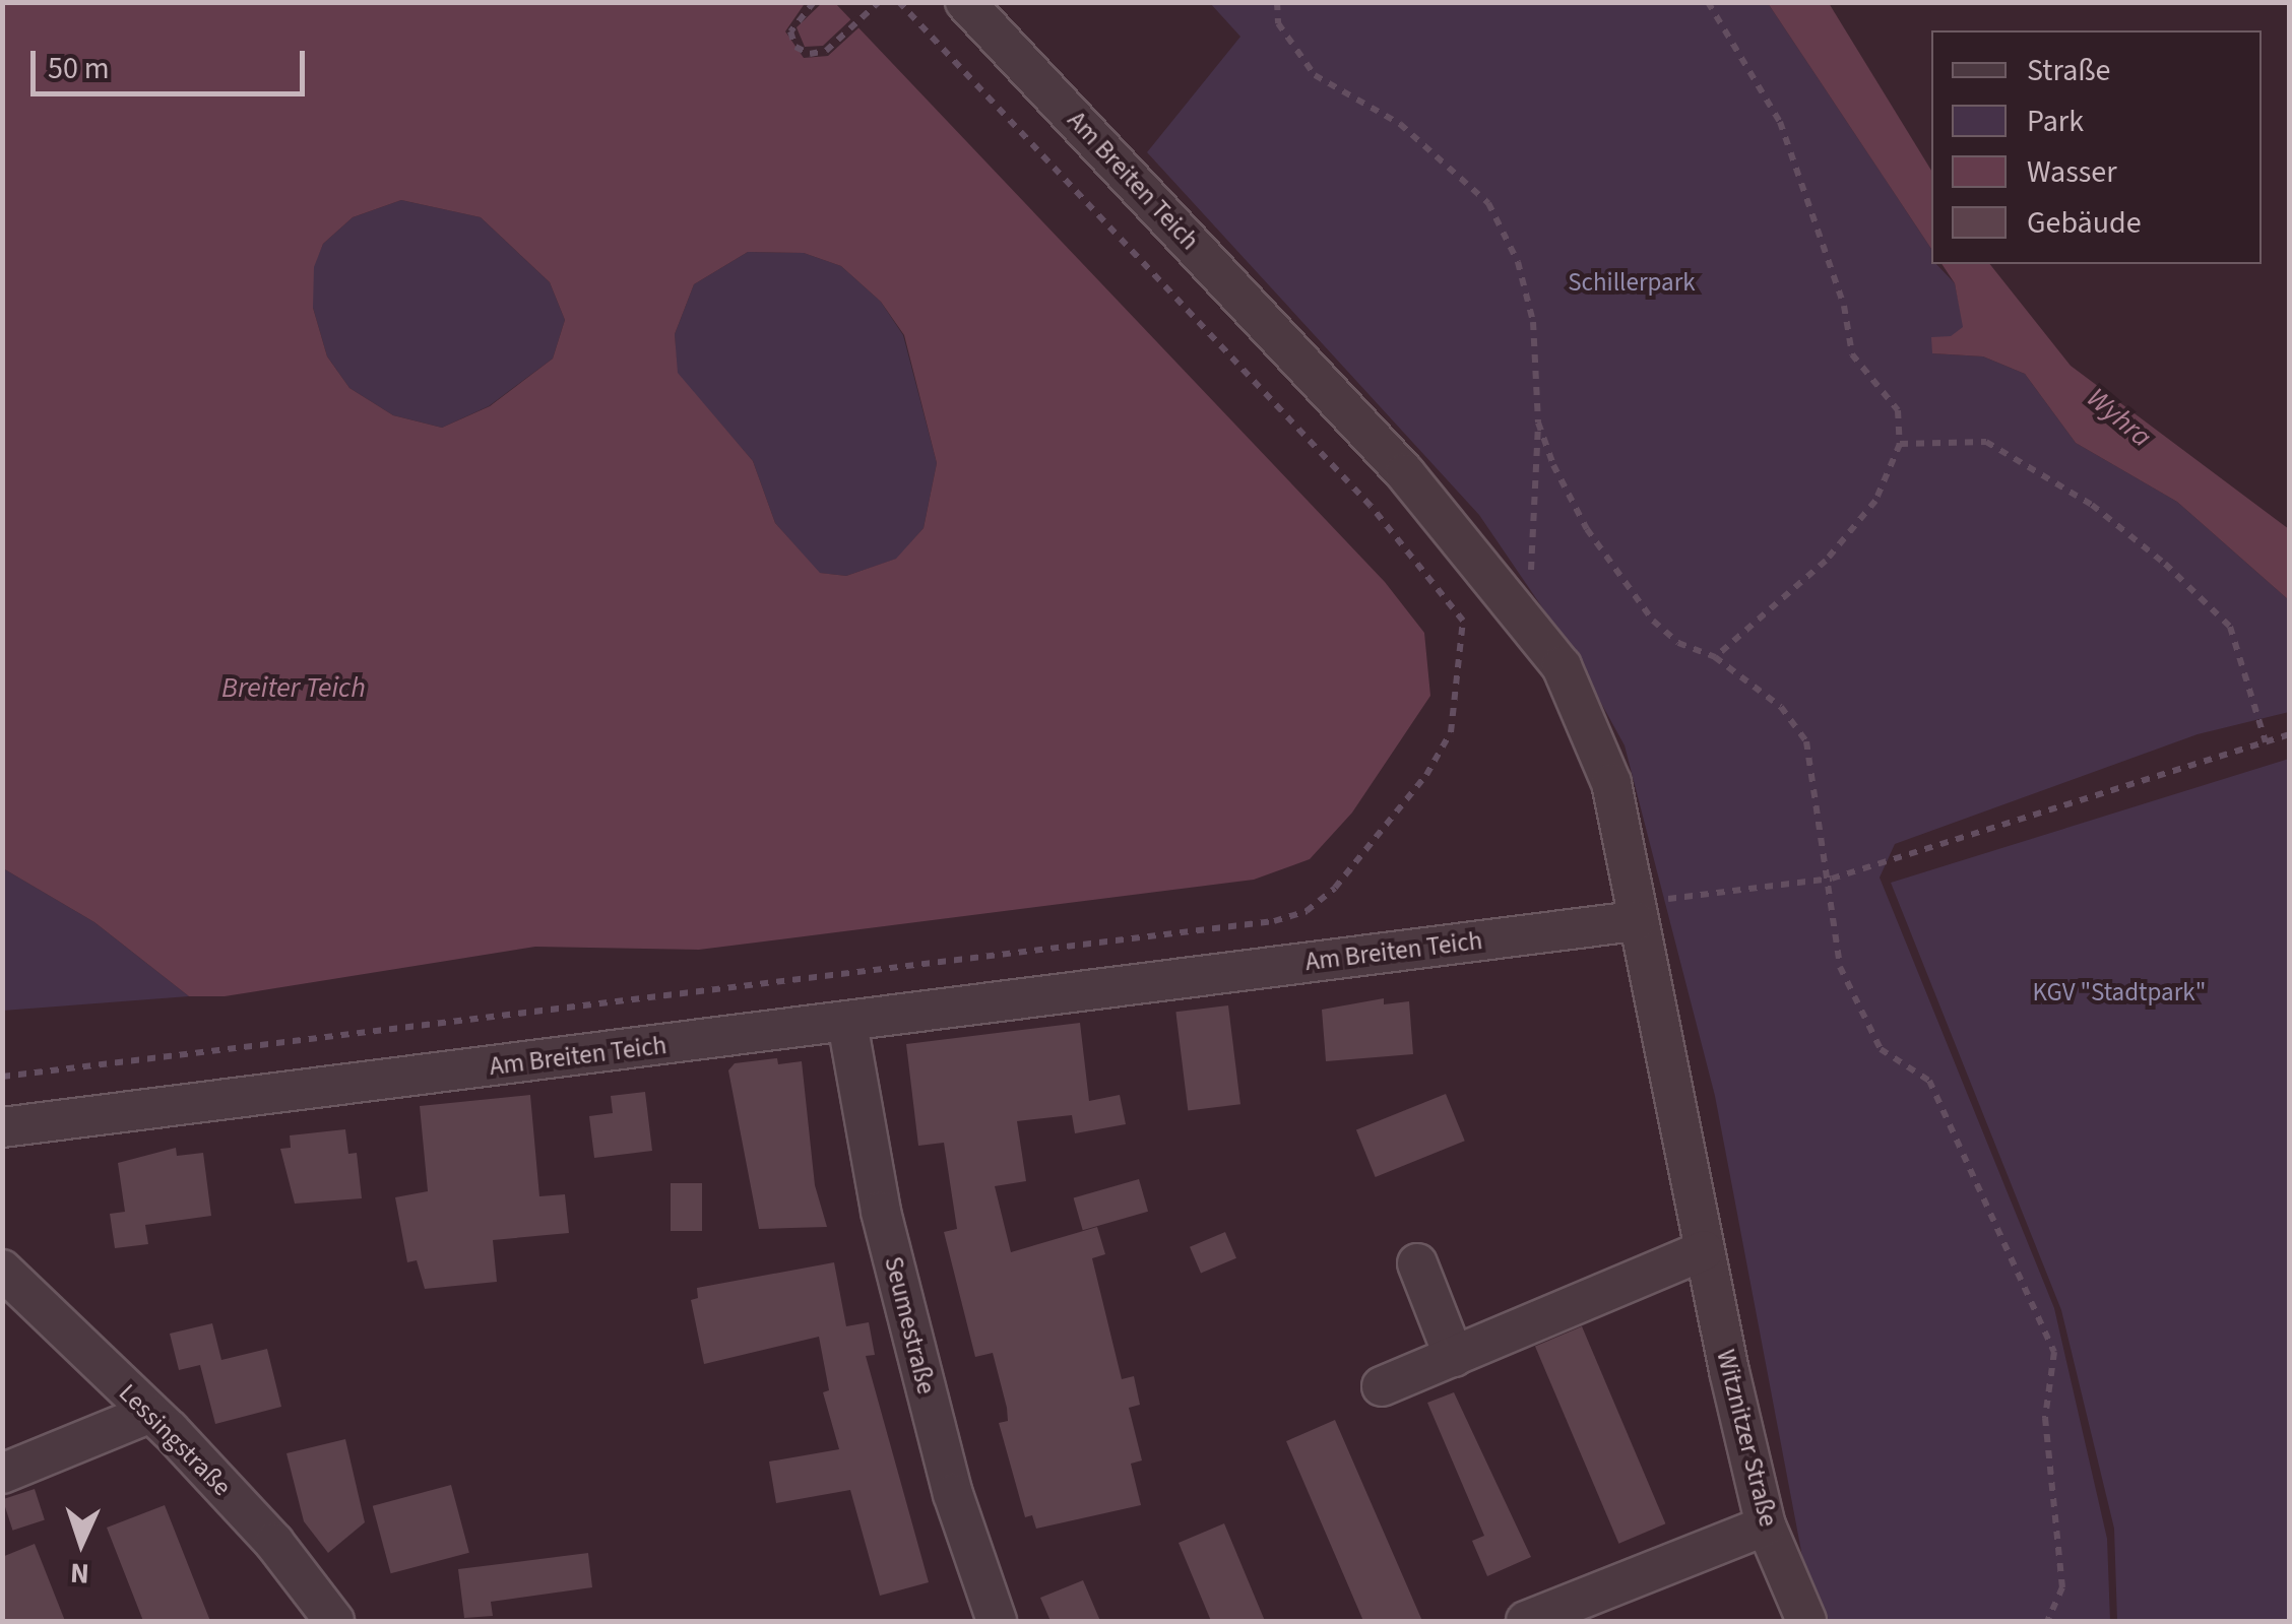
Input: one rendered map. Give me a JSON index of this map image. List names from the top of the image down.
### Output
{
  "streets": {
    "street": [
      "Am Breiten Teich",
      "Seumestraße",
      "Witznitzer Straße",
      "Lessingstraße"
    ]
  },
  "crossings": [
    ["Am Breiten Teich", "Seumestraße"],
    ["Am Breiten Teich", "Witznitzer Straße"]
  ],
  "water": ["Wyhra", "Breiter Teich"],
  "parks": ["Schillerpark", "KGV \"Stadtpark\""],
  "legend": [
    "Straße",
    "Park",
    "Wasser",
    "Gebäude"
  ],
  "scale_bar": "50 m",
  "north": "bottom"
}
